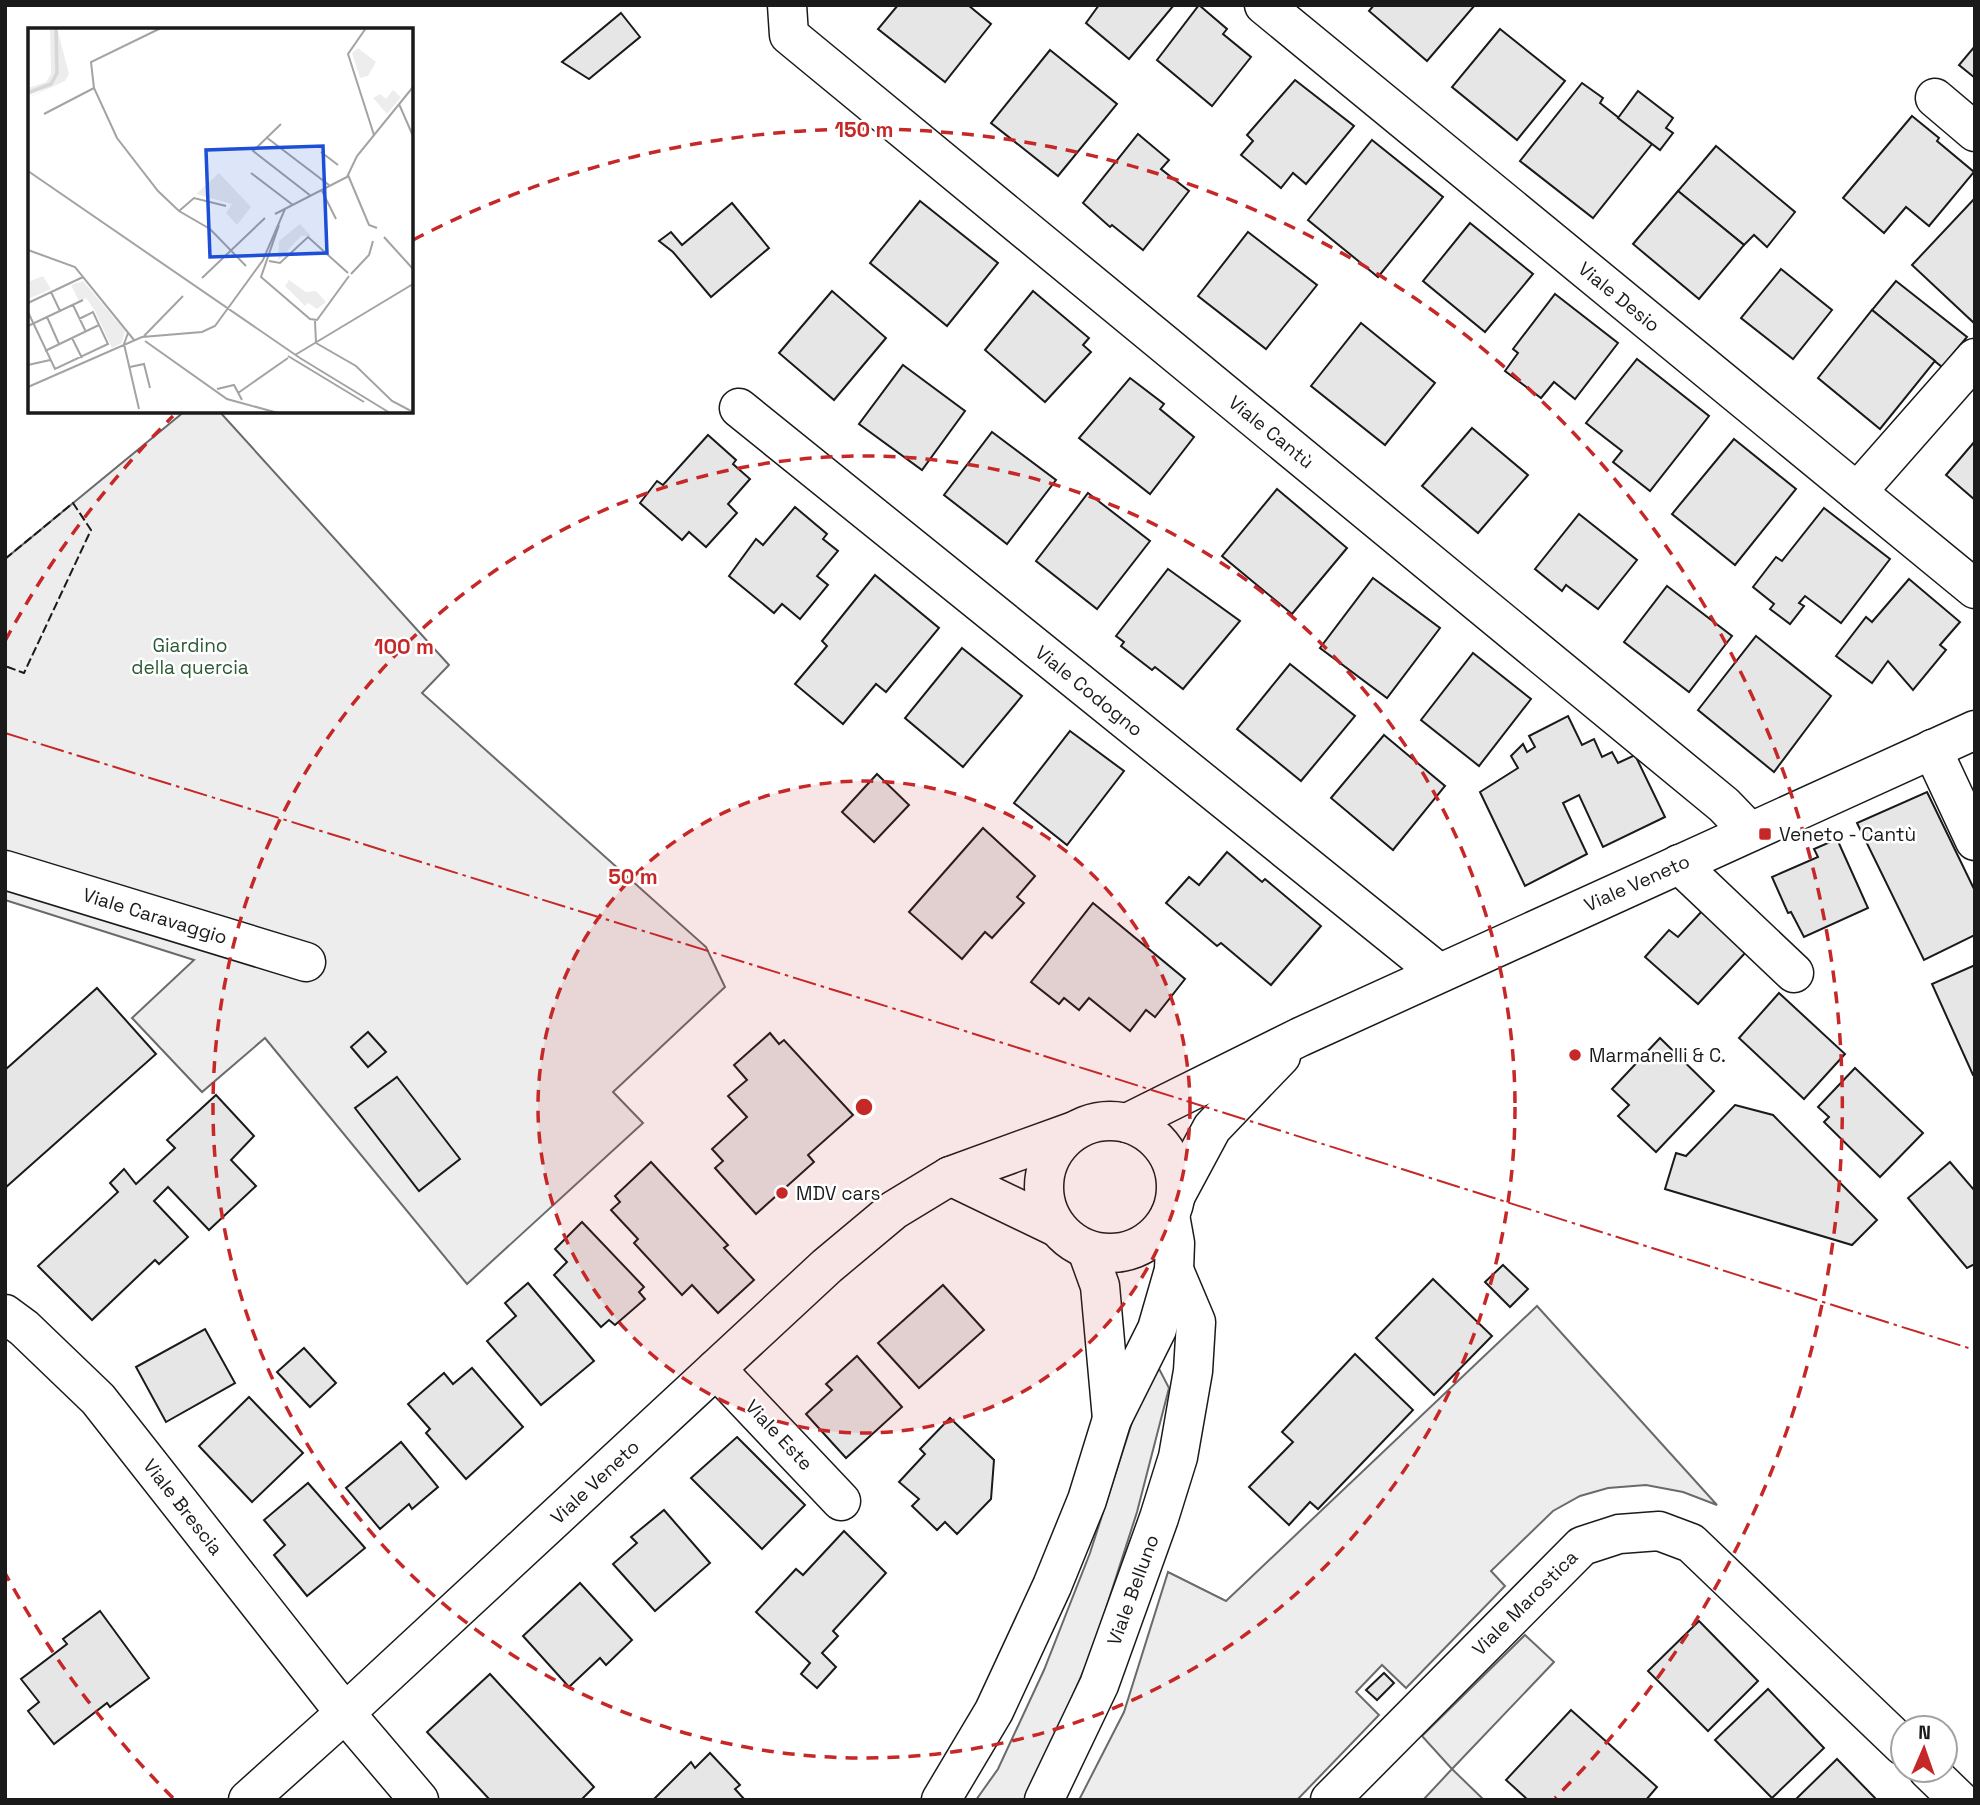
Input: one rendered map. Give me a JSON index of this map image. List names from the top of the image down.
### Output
{
  "streets": {
    "street": [
      "Viale Desio",
      "Viale Cantù",
      "Viale Codogno",
      "Viale Veneto",
      "Viale Caravaggio",
      "Viale Este",
      "Viale Brescia",
      "Viale Belluno",
      "Viale Marostica"
    ]
  },
  "crossings": [
    ["Viale Cantù", "Viale Veneto"],
    ["Viale Codogno", "Viale Veneto"],
    ["Viale Veneto", "Viale Este"],
    ["Viale Veneto", "Viale Brescia"]
  ],
  "parks": ["Giardino della quercia"],
  "places": {
    "transit": ["Veneto - Cantù"],
    "other": ["Marmanelli & C.", "MDV cars"]
  },
  "north": "top",
  "rings": ["150 m", "100 m", "50 m"]
}
